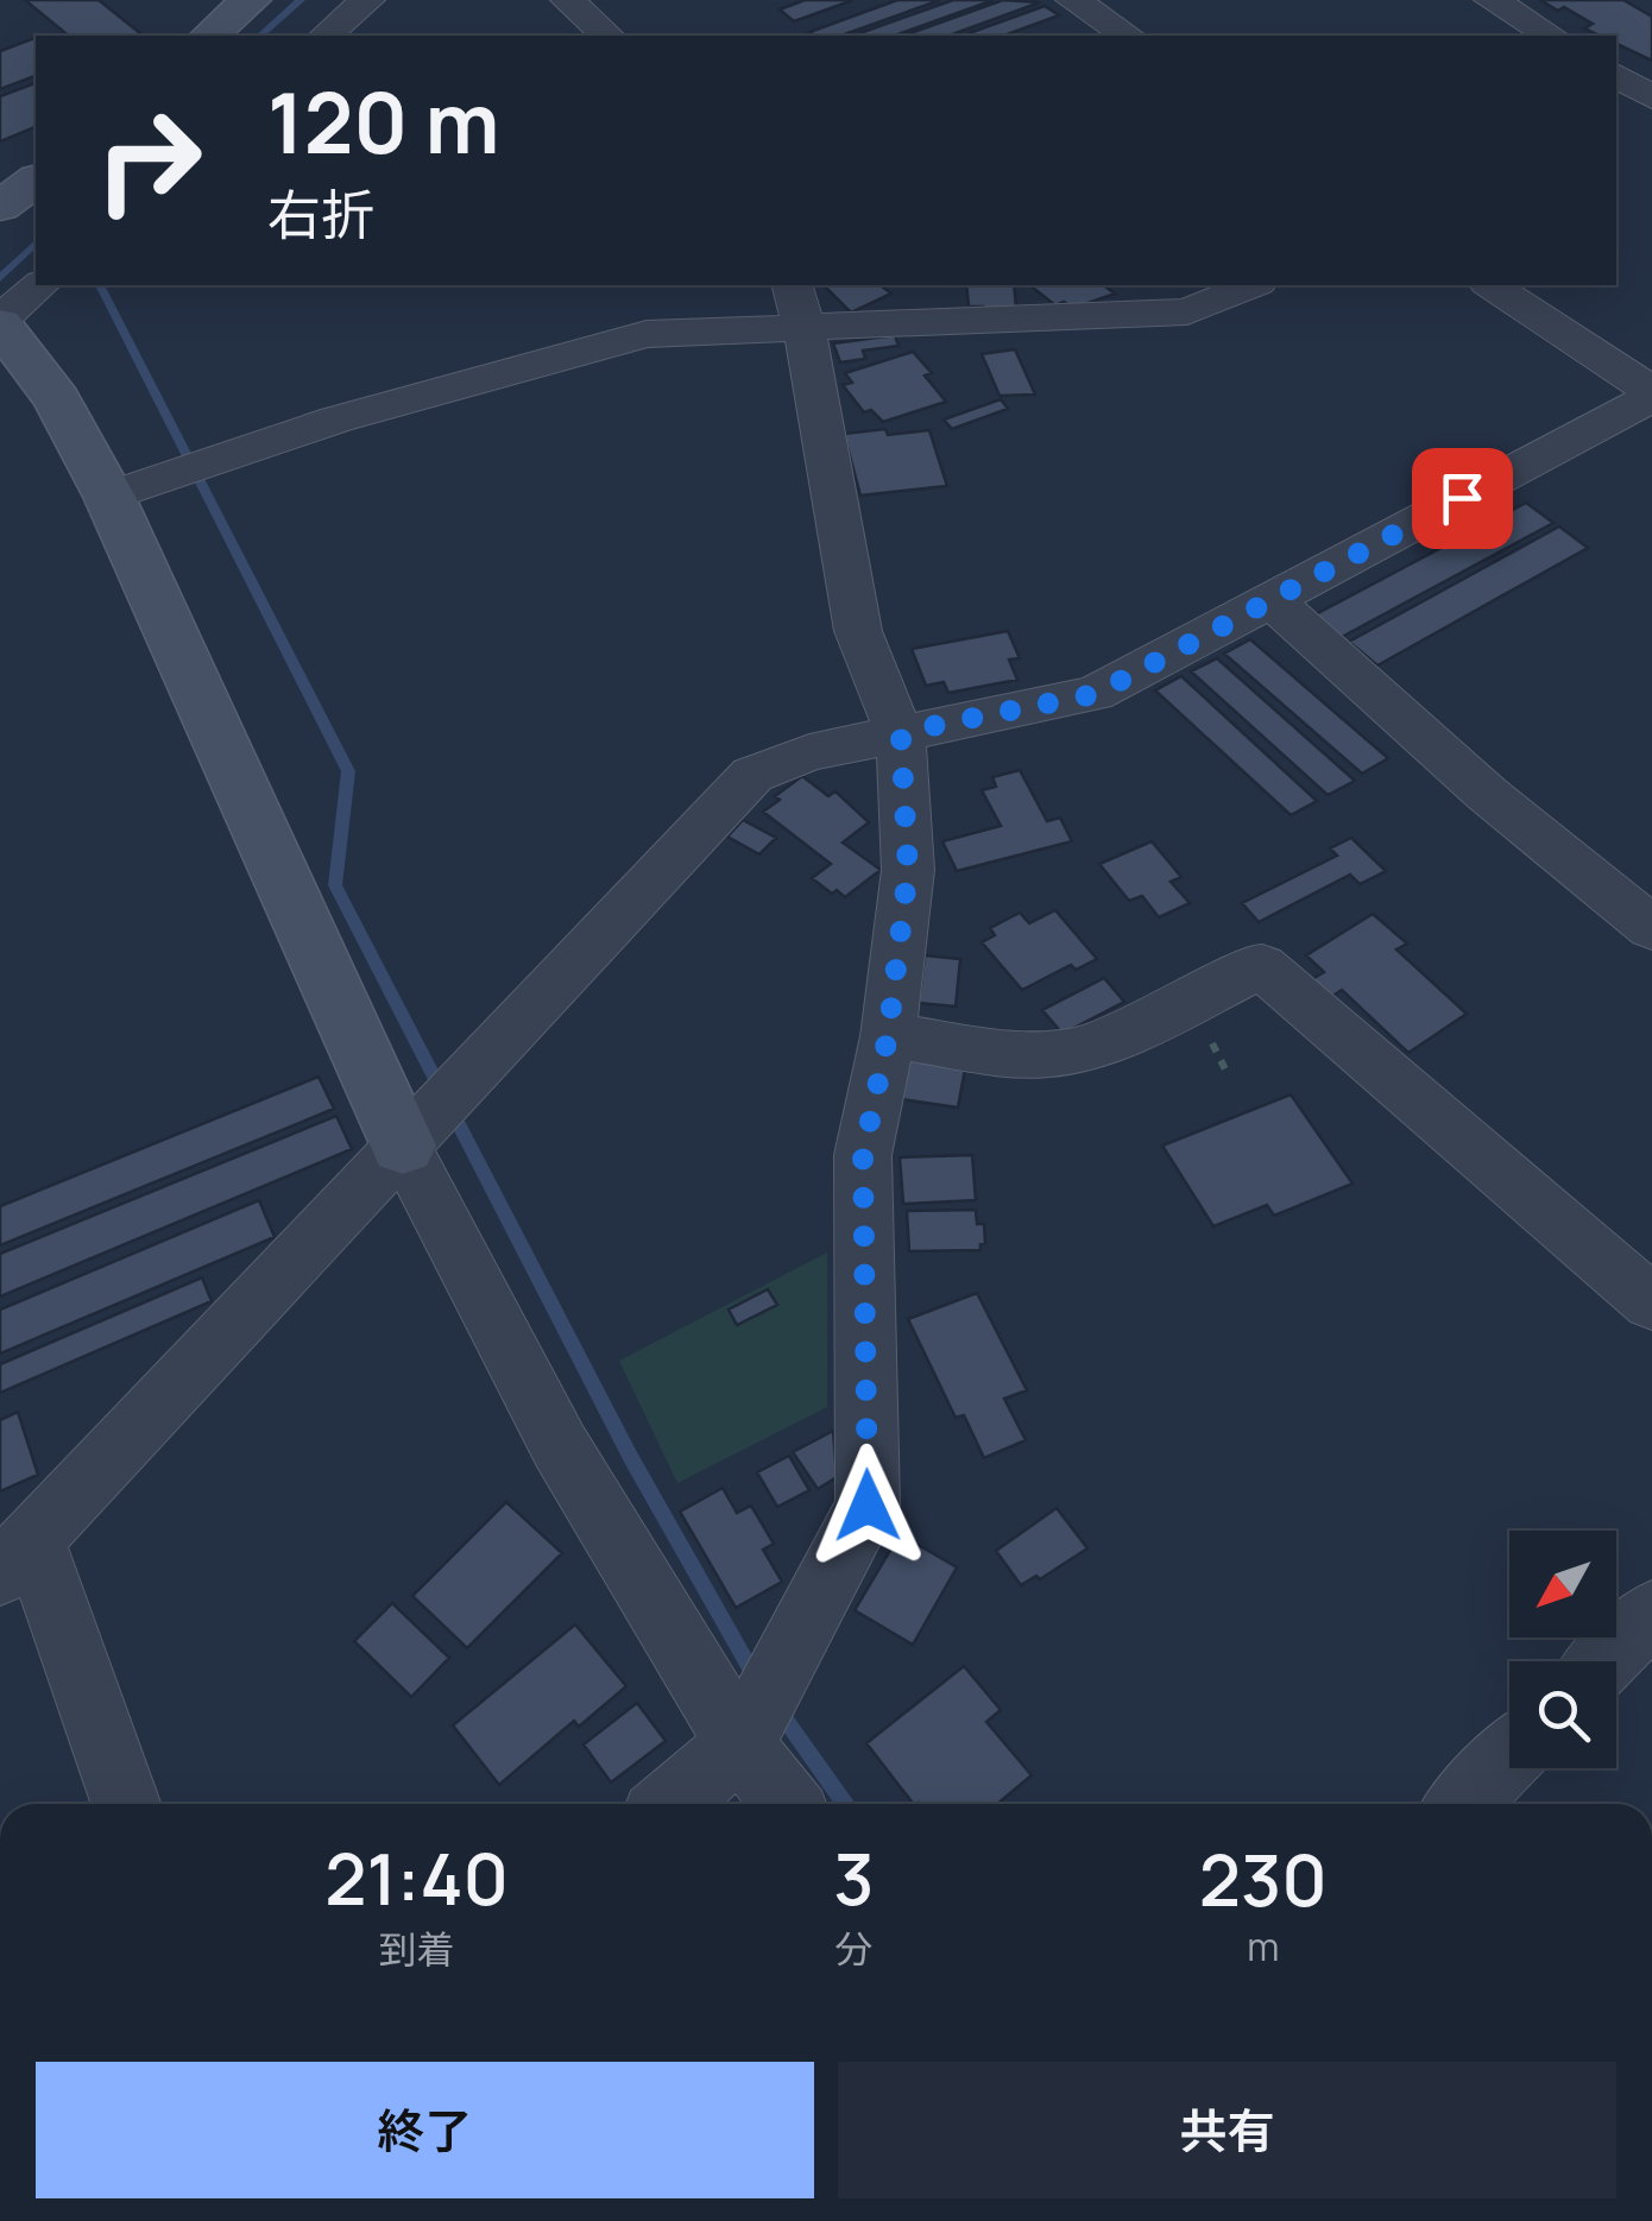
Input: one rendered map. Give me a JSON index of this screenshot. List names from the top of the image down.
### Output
{
  "north": "bottom left",
  "page": {
    "turn": ["120 m", "右折"],
    "eta": [
      "21:40",
      "到着",
      "3",
      "分",
      "230",
      "m"
    ],
    "buttons": ["終了", "共有"]
  }
}
